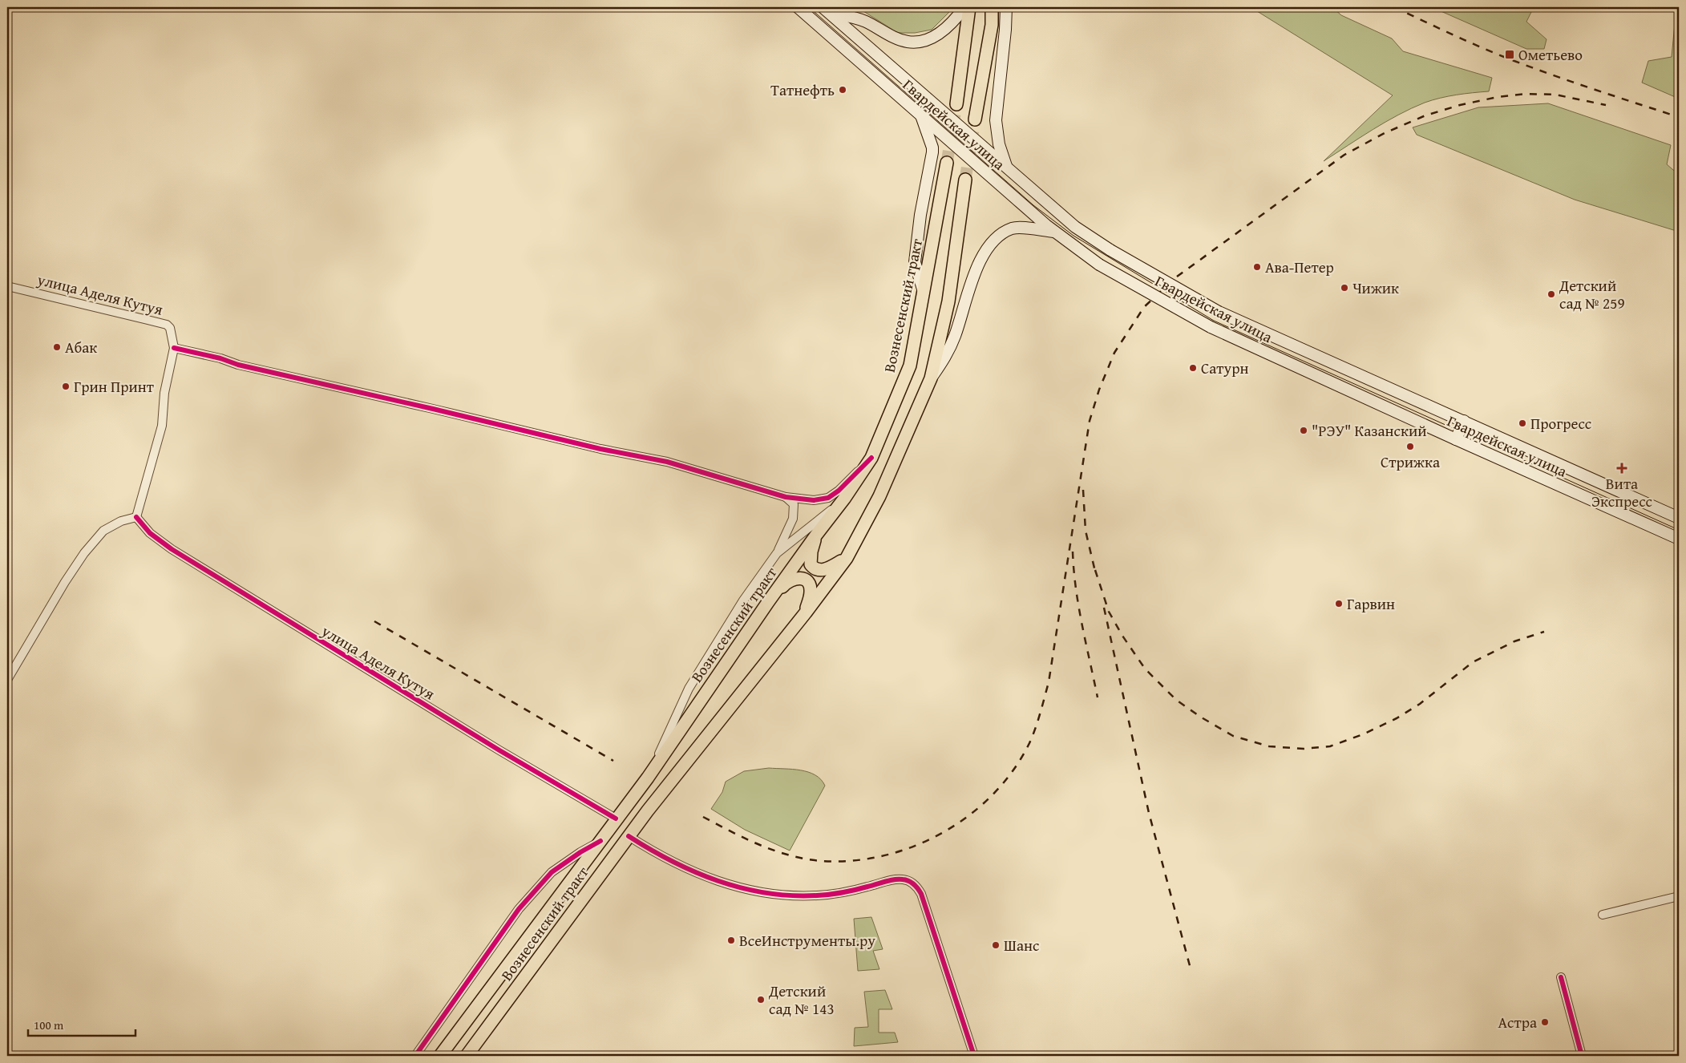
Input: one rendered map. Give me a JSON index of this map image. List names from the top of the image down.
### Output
{
  "streets": {
    "main road": ["Гвардейская улица", "Вознесенский тракт"],
    "street": ["улица Аделя Кутуя"]
  },
  "crossings": [
    ["улица Аделя Кутуя", "Вознесенский тракт"]
  ],
  "places": {
    "transit": ["Ометьево"],
    "other": [
      "Татнефть",
      "Ава-Петер",
      "Чижик",
      "Детский сад № 259",
      "Абак",
      "Сатурн",
      "Грин Принт",
      "Прогресс",
      "\"РЭУ\" Казанский",
      "Стрижка",
      "Гарвин",
      "ВсеИнструменты.ру",
      "Шанс",
      "Детский сад № 143",
      "Астра"
    ],
    "health": ["Вита Экспресс"]
  },
  "scale_bar": "100 m"
}
